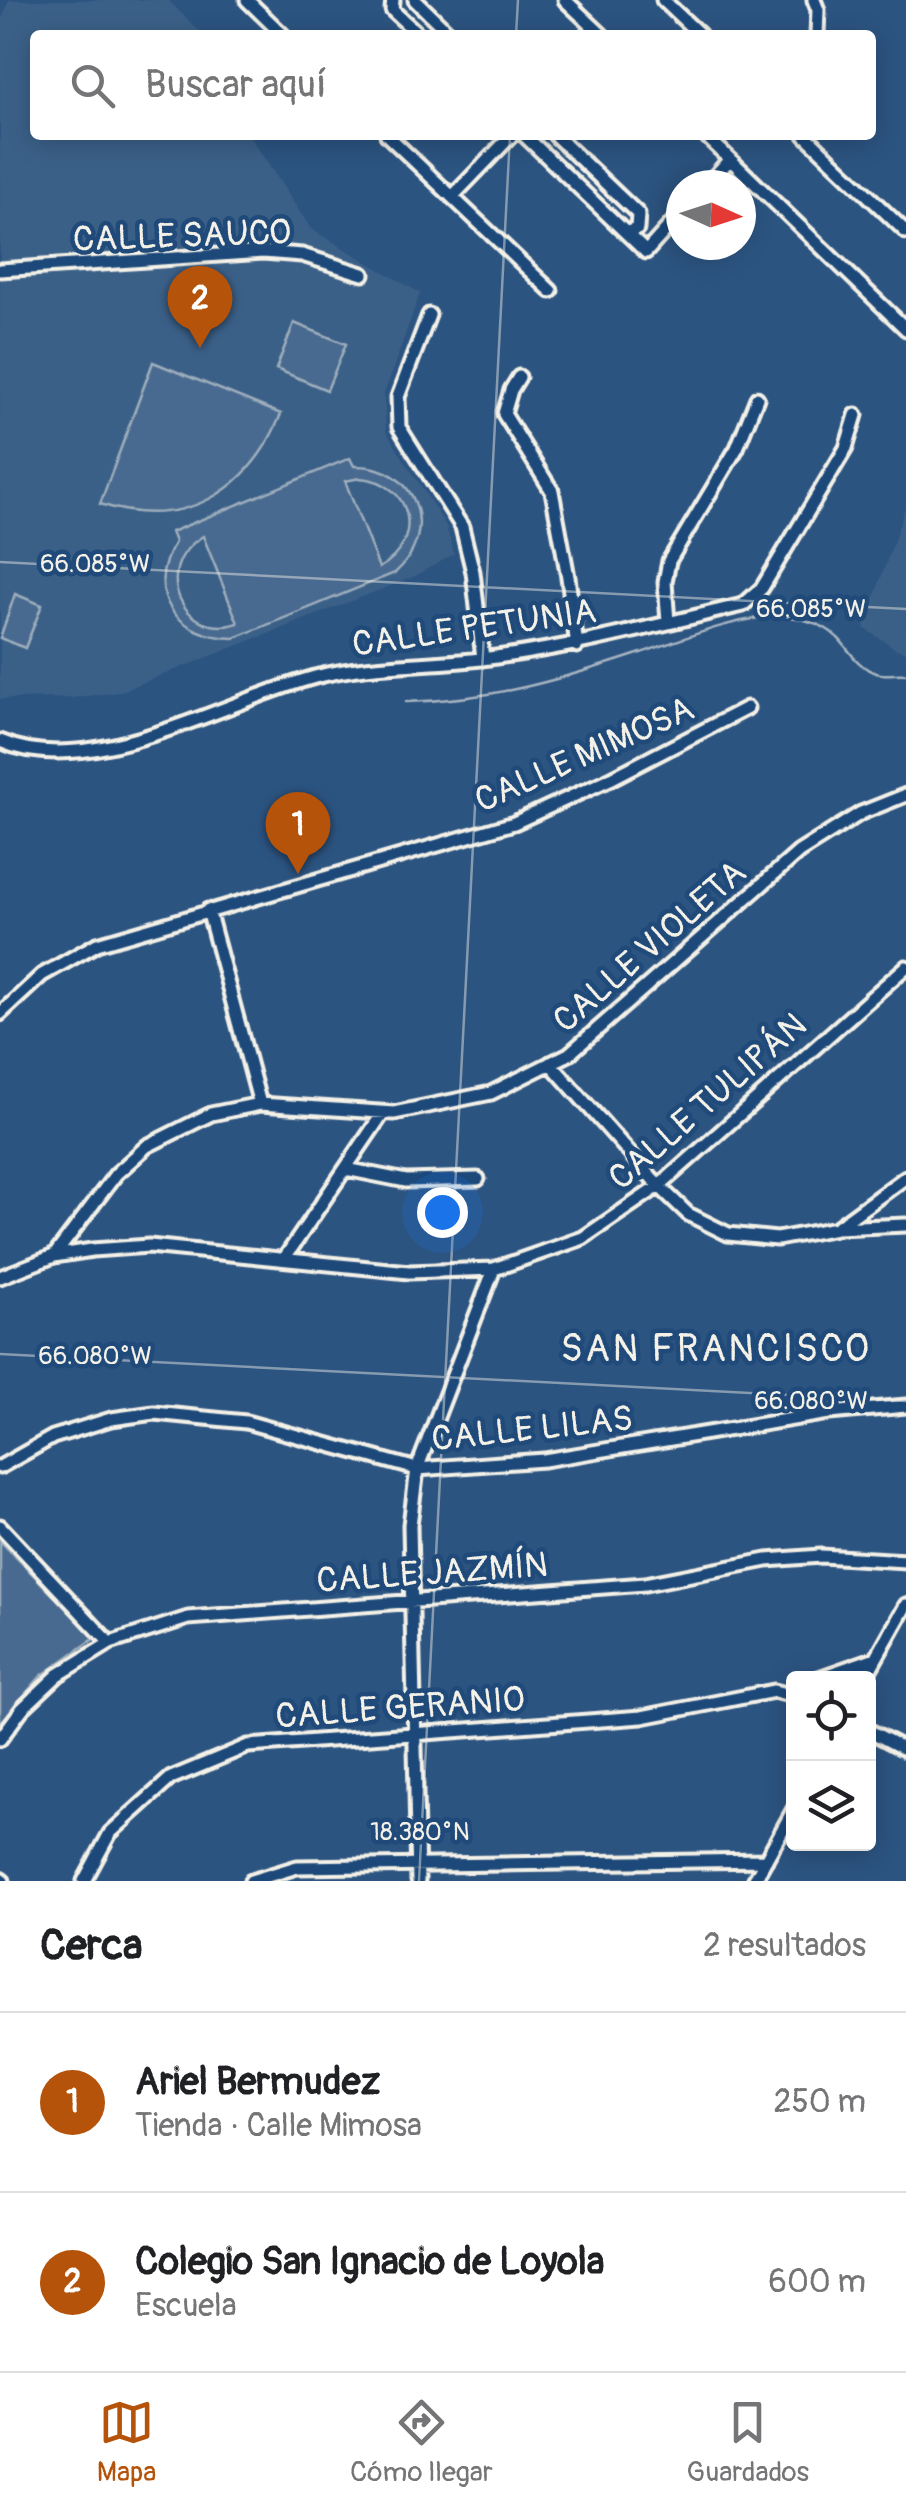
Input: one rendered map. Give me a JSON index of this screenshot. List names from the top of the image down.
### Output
{
  "streets": {
    "street": [
      "CALLE SAUCO",
      "CALLE PETUNIA",
      "CALLE MIMOSA",
      "CALLE VIOLETA",
      "CALLE TULIPÁN",
      "CALLE LILAS",
      "CALLE JAZMÍN",
      "CALLE GERANIO"
    ]
  },
  "crossings": [
    ["CALLE VIOLETA", "CALLE TULIPÁN"]
  ],
  "districts": ["SAN FRANCISCO"],
  "north": "right",
  "page": {
    "search": "Buscar aquí",
    "pins": ["2", "1"],
    "heading": ["Cerca", "2 resultados"],
    "list": [
      {
        "mark": "1",
        "name": "Ariel Bermudez",
        "note": "Tienda · Calle Mimosa",
        "value": "250 m"
      },
      {
        "mark": "2",
        "name": "Colegio San Ignacio de Loyola",
        "note": "Escuela",
        "value": "600 m"
      }
    ],
    "nav": ["Mapa", "Cómo llegar", "Guardados"]
  },
  "coordinates": ["66.085°W", "66.080°W", "18.380°N"]
}
